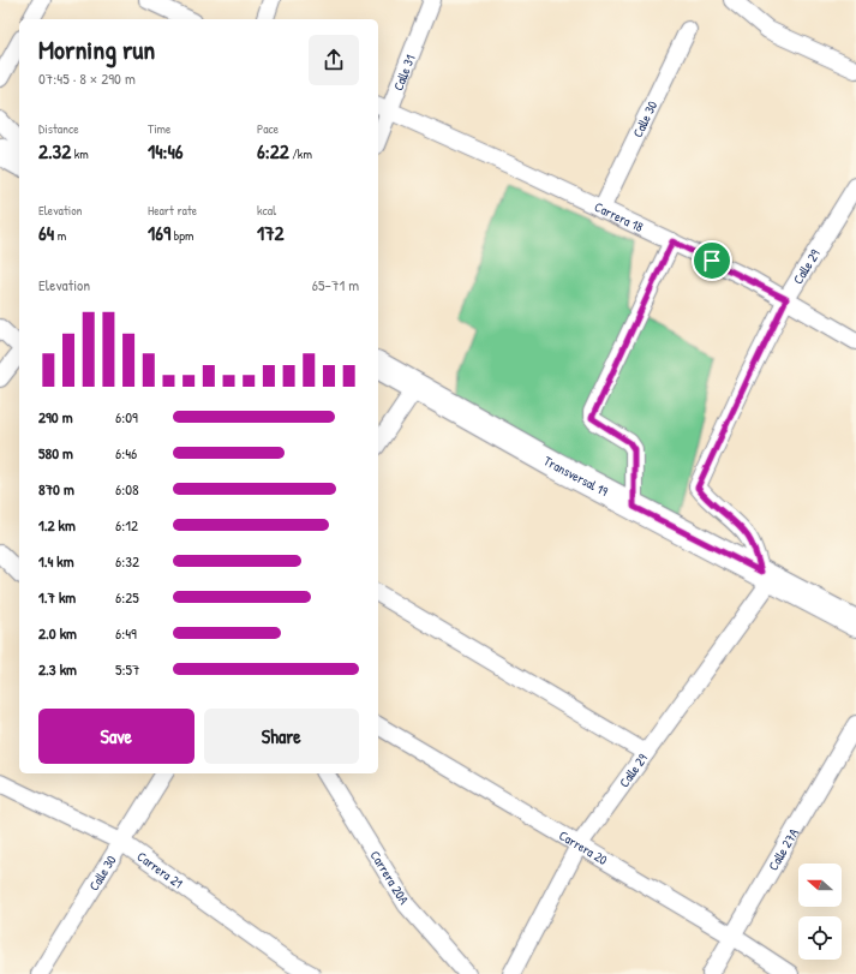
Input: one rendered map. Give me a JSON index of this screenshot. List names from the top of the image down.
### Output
{
  "streets": {
    "main road": ["Transversal 19"],
    "street": [
      "Calle 31",
      "Calle 30",
      "Carrera 18",
      "Calle 29",
      "Carrera 20",
      "Calle 27A",
      "Carrera 21",
      "Carrera 20A"
    ]
  },
  "crossings": [
    ["Calle 31", "Carrera 18"],
    ["Calle 30", "Carrera 18"],
    ["Calle 30", "Carrera 21"],
    ["Carrera 18", "Calle 29"],
    ["Calle 29", "Transversal 19"],
    ["Calle 29", "Carrera 20"],
    ["Carrera 20", "Calle 27A"]
  ],
  "north": "left",
  "page": {
    "heading": ["Morning run", "07:45 · 8 × 290 m"],
    "stats": [
      ["Distance", "2.32 km"],
      ["Time", "14:46"],
      ["Pace", "6:22 /km"],
      ["Elevation", "64 m"],
      ["Heart rate", "169 bpm"],
      ["kcal", "172"]
    ],
    "chart": ["Elevation", "65–71 m"],
    "list": [
      {
        "name": "290 m",
        "note": "6:09"
      },
      {
        "name": "580 m",
        "note": "6:46"
      },
      {
        "name": "870 m",
        "note": "6:08"
      },
      {
        "name": "1.2 km",
        "note": "6:12"
      },
      {
        "name": "1.4 km",
        "note": "6:32"
      },
      {
        "name": "1.7 km",
        "note": "6:25"
      },
      {
        "name": "2.0 km",
        "note": "6:49"
      },
      {
        "name": "2.3 km",
        "note": "5:57"
      }
    ],
    "buttons": ["Save", "Share"]
  }
}
